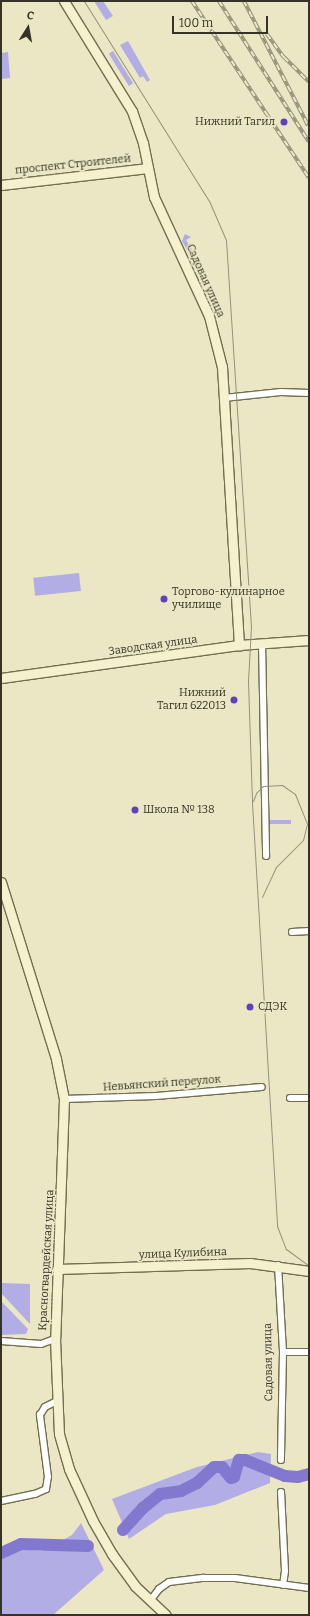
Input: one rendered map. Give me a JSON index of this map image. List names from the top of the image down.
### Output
{
  "streets": {
    "main road": [
      "проспект Строителей",
      "Садовая улица",
      "Заводская улица",
      "улица Кулибина",
      "Красногвардейская улица"
    ],
    "street": ["Невьянский переулок"]
  },
  "crossings": [
    ["проспект Строителей", "Садовая улица"],
    ["Садовая улица", "Заводская улица"],
    ["Садовая улица", "улица Кулибина"],
    ["Невьянский переулок", "Красногвардейская улица"],
    ["улица Кулибина", "Красногвардейская улица"]
  ],
  "places": [
    "Нижний Тагил",
    "Торгово-кулинарное училище",
    "Нижний Тагил 622013",
    "Школа № 138",
    "СДЭК"
  ],
  "scale_bar": "100 m",
  "north": "top"
}
